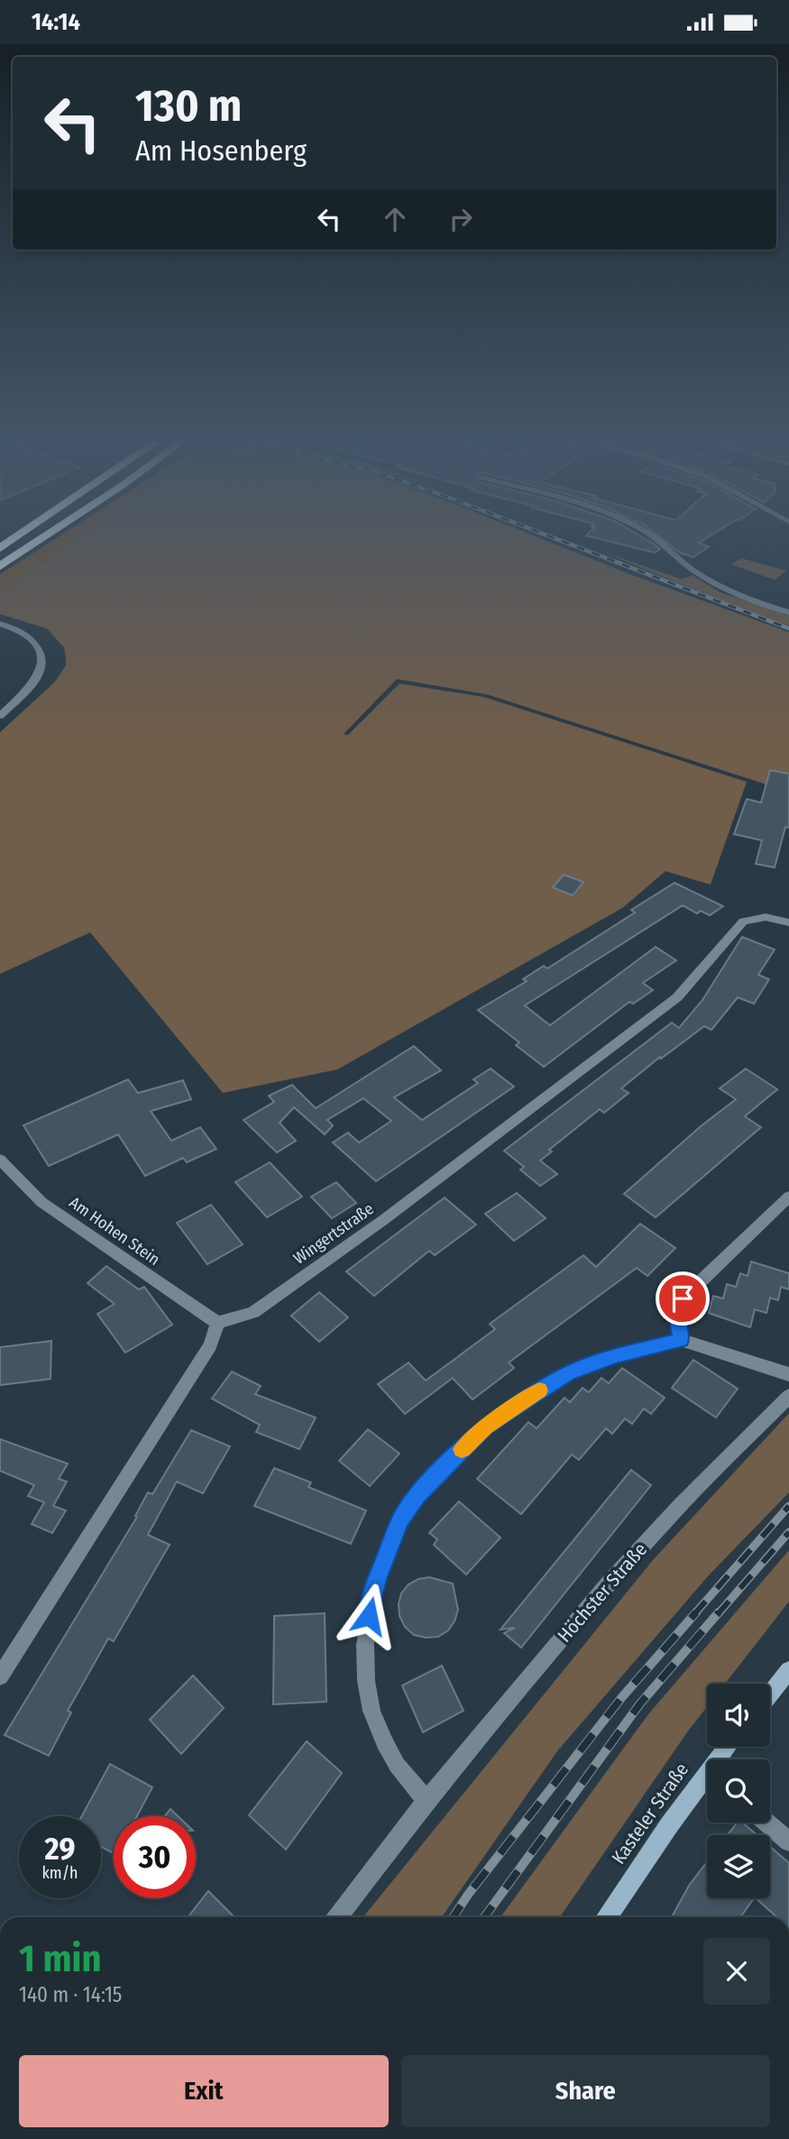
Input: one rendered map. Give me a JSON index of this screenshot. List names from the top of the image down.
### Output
{
  "streets": {
    "main road": ["Kasteler Straße"],
    "street": ["Am Hohen Stein", "Wingertstraße", "Höchster Straße"]
  },
  "crossings": [
    ["Am Hohen Stein", "Wingertstraße"]
  ],
  "page": {
    "status": "14:14",
    "turn": ["130 m", "Am Hosenberg"],
    "speed": "29 km/h",
    "limit": "30",
    "heading": ["1 min", "140 m · 14:15"],
    "buttons": ["Exit", "Share"]
  }
}
